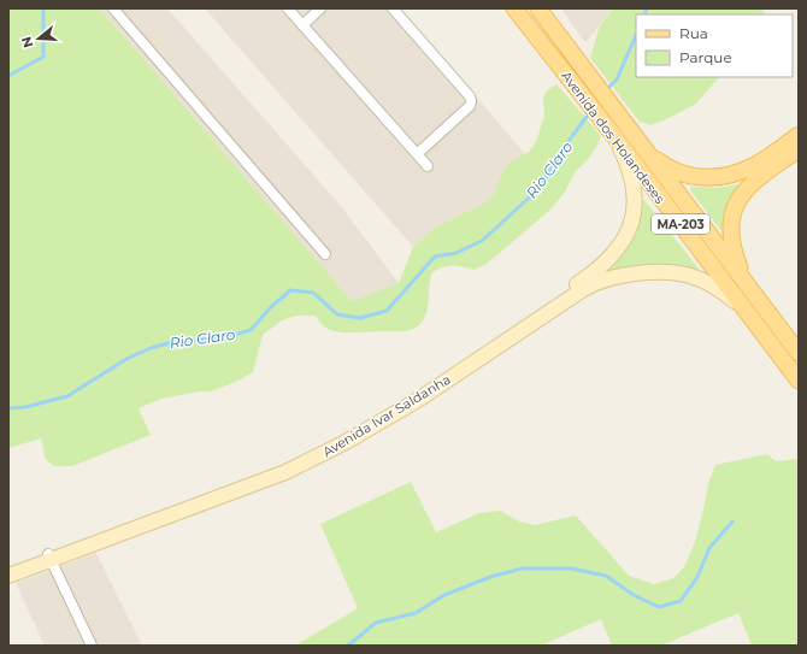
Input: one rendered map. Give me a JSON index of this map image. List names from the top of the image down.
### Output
{
  "streets": {
    "main road": ["Avenida dos Holandeses", "MA-203", "Avenida Ivar Saldanha"]
  },
  "crossings": [
    ["Avenida dos Holandeses", "Avenida Ivar Saldanha"]
  ],
  "water": ["Rio Claro"],
  "legend": ["Rua", "Parque"],
  "north": "left"
}
